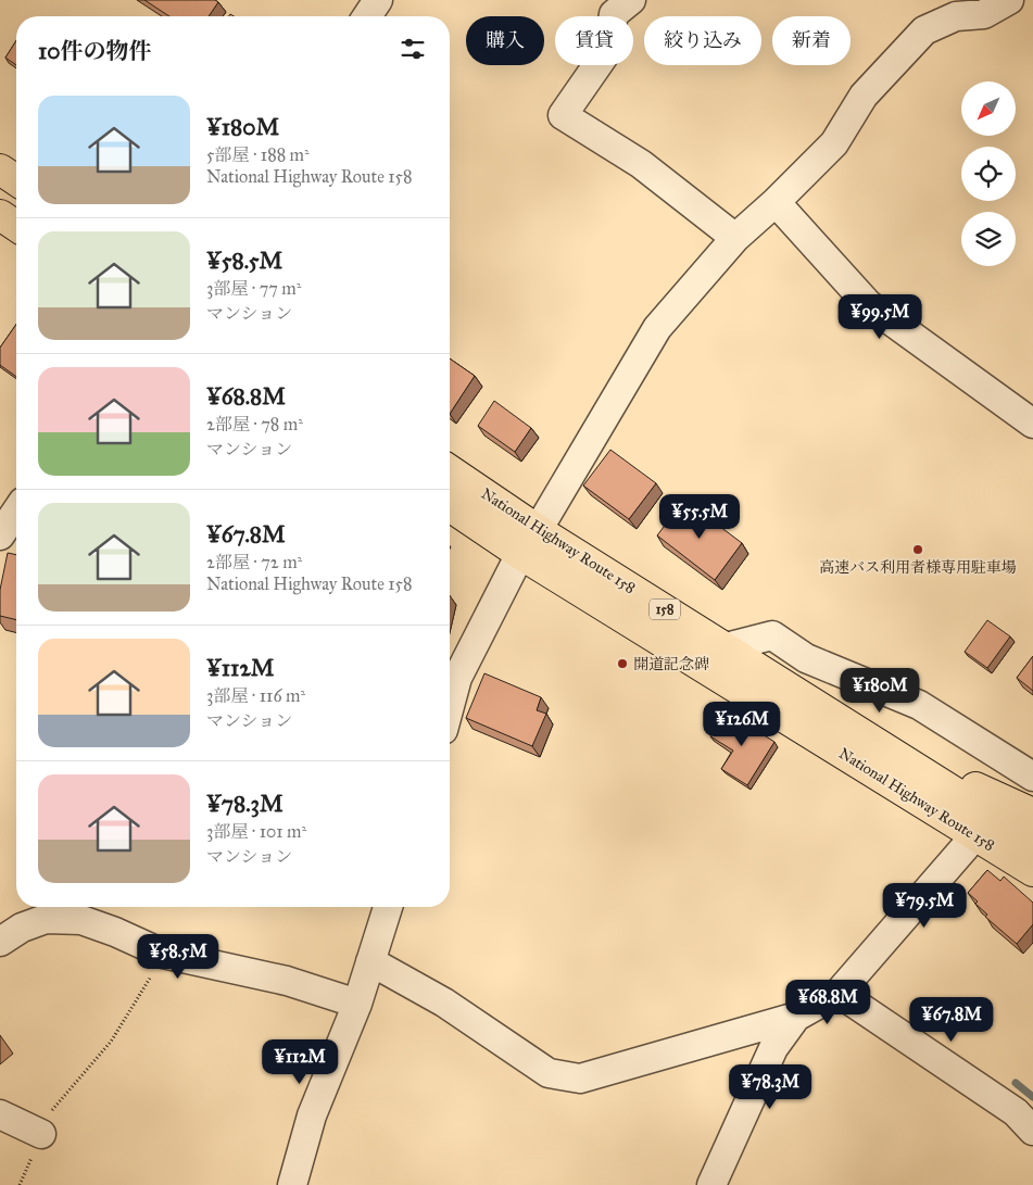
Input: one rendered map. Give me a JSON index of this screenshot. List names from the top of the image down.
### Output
{
  "streets": {
    "highway": ["National Highway Route 158", "158"]
  },
  "places": ["高速バス利用者様専用駐車場", "開道記念碑"],
  "north": "bottom left",
  "page": {
    "chip": [
      "購入",
      "賃貸",
      "絞り込み",
      "新着"
    ],
    "heading": "10件の物件",
    "list": [
      {
        "name": "¥180M",
        "note": "5部屋 · 188 m² · National Highway Route 158"
      },
      {
        "name": "¥58.5M",
        "note": "3部屋 · 77 m² · マンション"
      },
      {
        "name": "¥68.8M",
        "note": "2部屋 · 78 m² · マンション"
      },
      {
        "name": "¥67.8M",
        "note": "2部屋 · 72 m² · National Highway Route 158"
      },
      {
        "name": "¥112M",
        "note": "3部屋 · 116 m² · マンション"
      },
      {
        "name": "¥78.3M",
        "note": "3部屋 · 101 m² · マンション"
      }
    ],
    "price": [
      "¥99.5M",
      "¥55.5M",
      "¥180M",
      "¥126M",
      "¥79.5M",
      "¥58.5M",
      "¥68.8M",
      "¥67.8M",
      "¥112M",
      "¥78.3M"
    ]
  }
}
